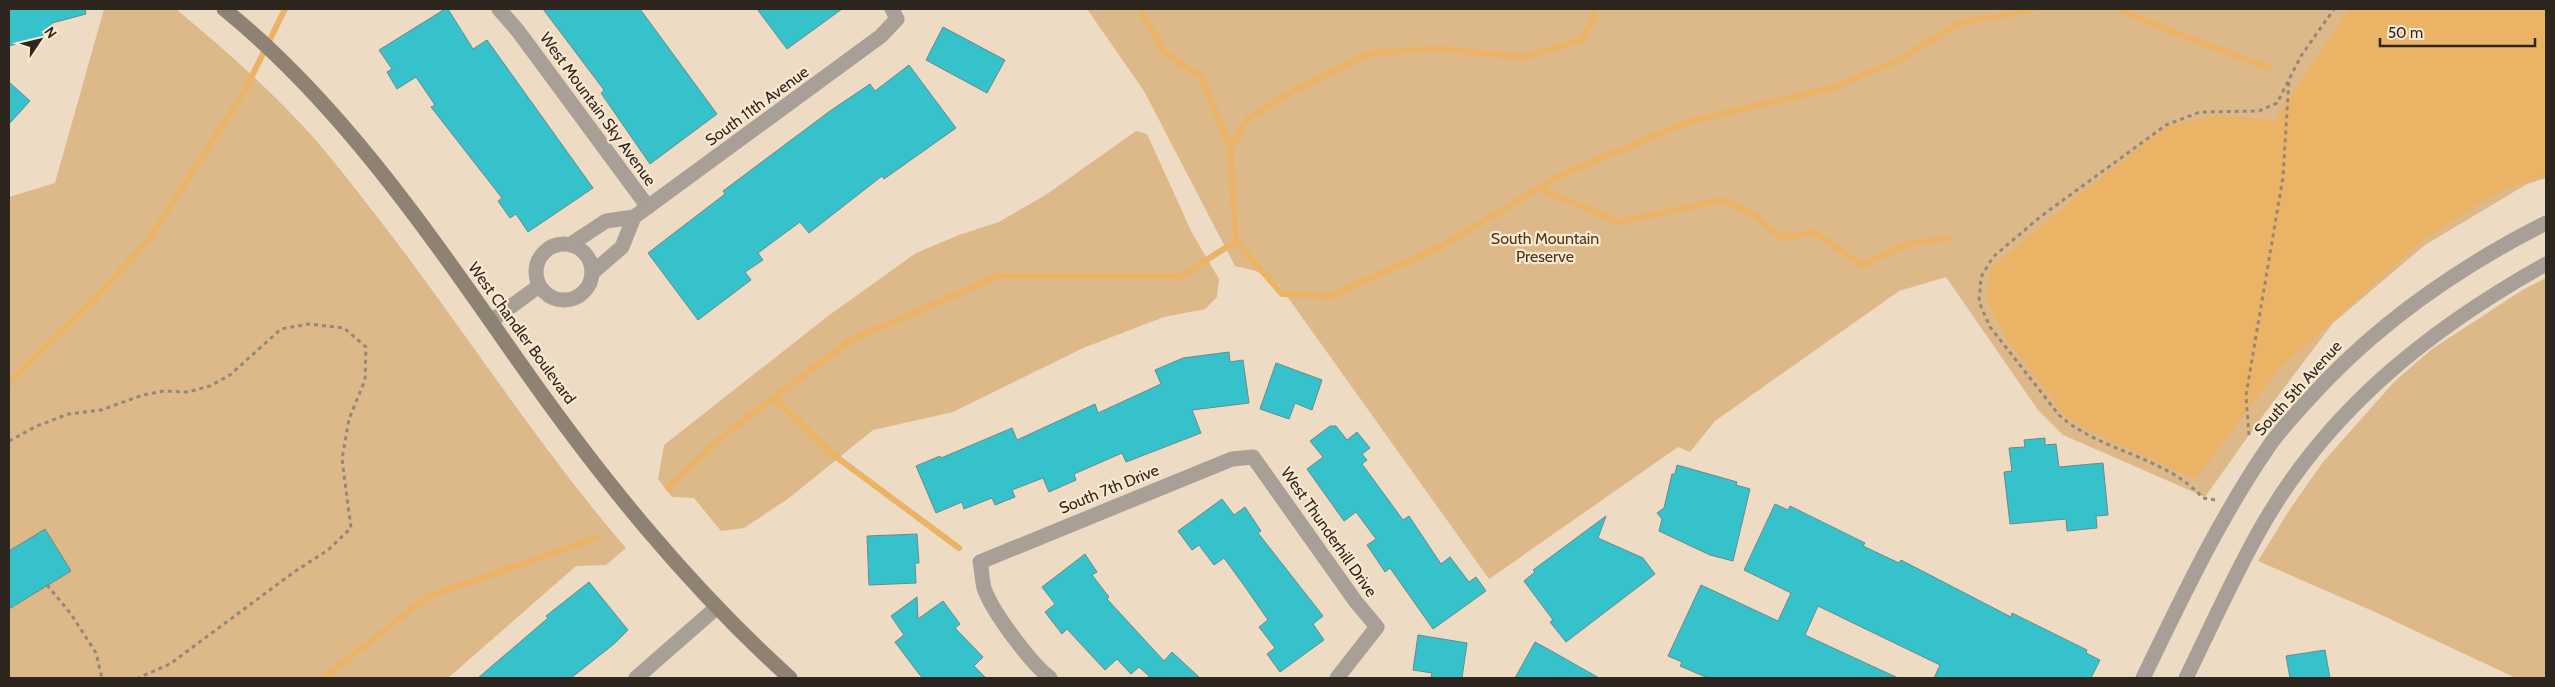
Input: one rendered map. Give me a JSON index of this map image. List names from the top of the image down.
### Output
{
  "streets": {
    "main road": ["West Chandler Boulevard"],
    "street": [
      "South 11th Avenue",
      "West Mountain Sky Avenue",
      "South 5th Avenue",
      "South 7th Drive",
      "West Thunderhill Drive"
    ]
  },
  "crossings": [
    ["South 11th Avenue", "West Mountain Sky Avenue"],
    ["South 7th Drive", "West Thunderhill Drive"]
  ],
  "parks": ["South Mountain Preserve"],
  "scale_bar": "50 m",
  "north": "top right"
}
